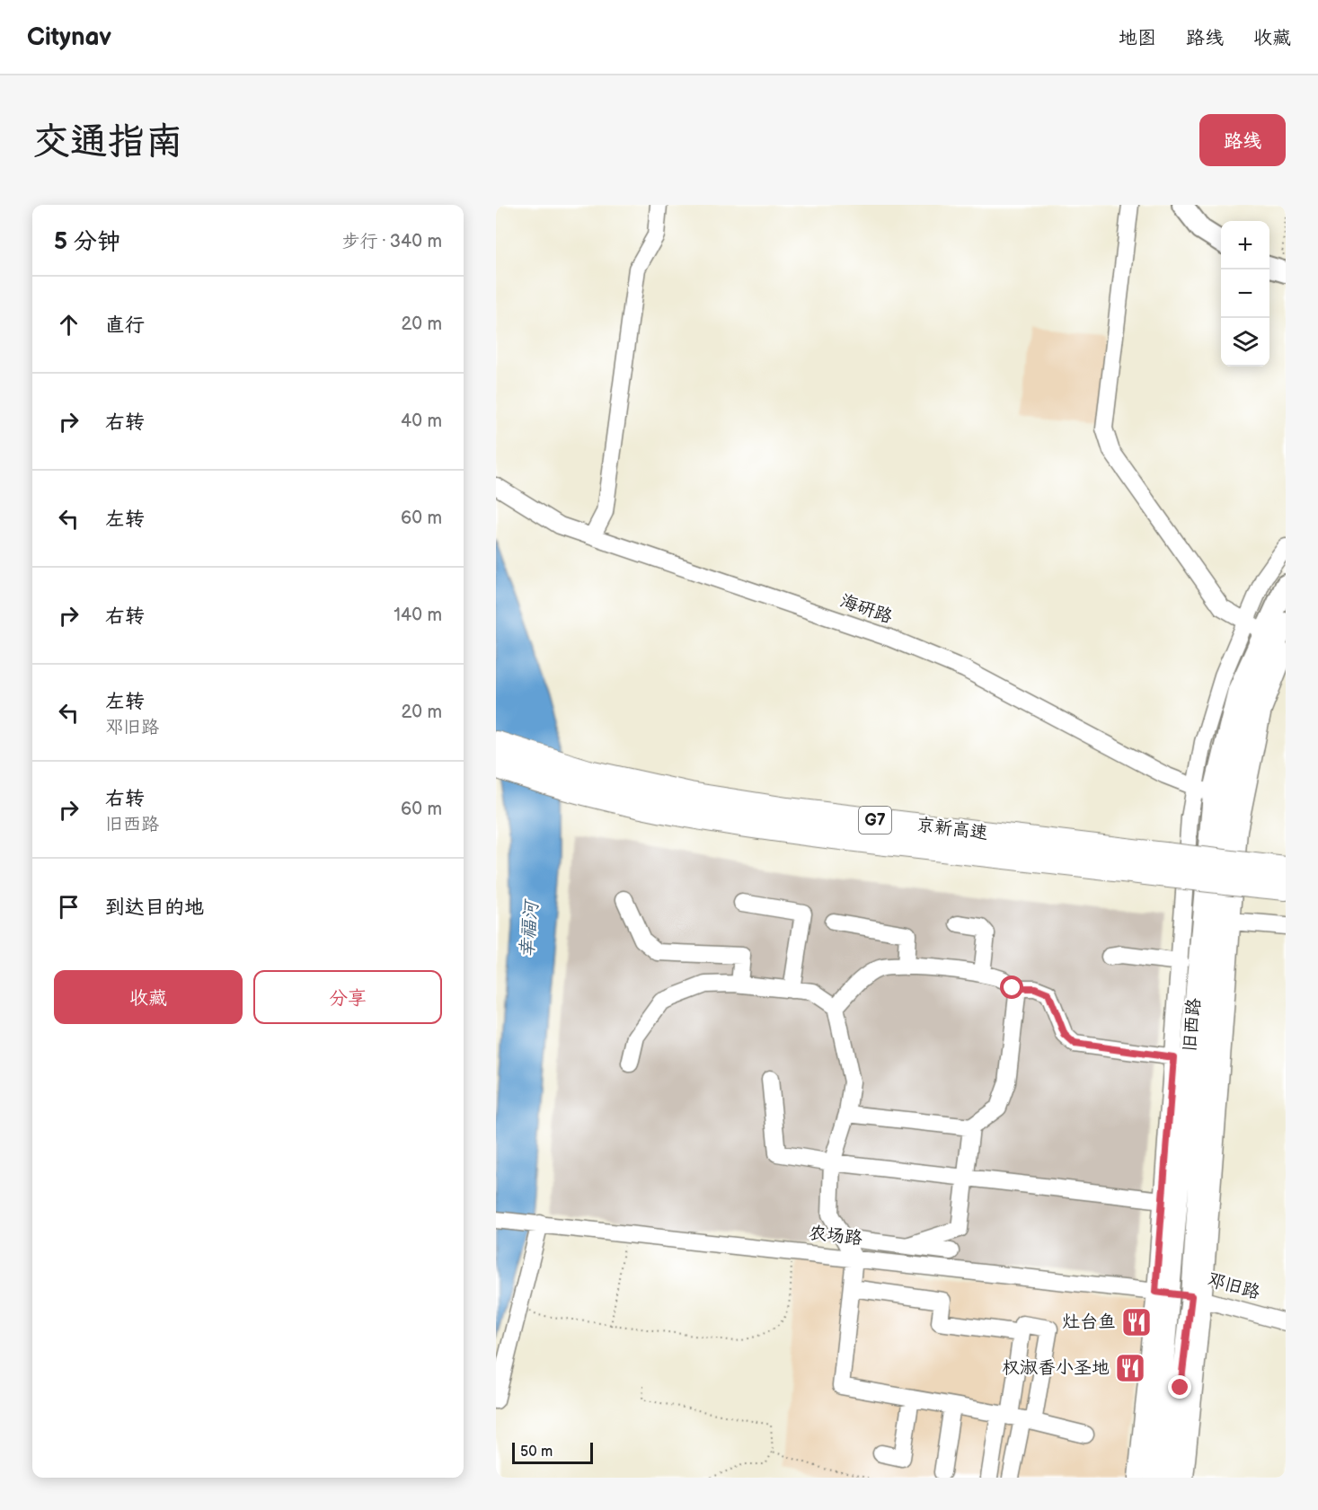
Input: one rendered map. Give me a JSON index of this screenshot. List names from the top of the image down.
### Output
{
  "streets": {
    "highway": ["G7", "京新高速"],
    "main road": ["旧西路"],
    "street": ["海研路", "农场路", "邓旧路"]
  },
  "crossings": [
    ["海研路", "旧西路"],
    ["旧西路", "农场路"],
    ["旧西路", "邓旧路"],
    ["农场路", "邓旧路"]
  ],
  "water": ["幸福河"],
  "places": {
    "restaurant": ["灶台鱼", "权淑香小圣地"]
  },
  "scale_bar": "50 m",
  "page": {
    "header": "Citynav",
    "nav": ["地图", "路线", "收藏"],
    "buttons": [
      "路线",
      ["收藏", "分享"]
    ],
    "title": "交通指南",
    "heading": ["5 分钟", "步行 · 340 m"],
    "map_buttons": ["+", "−"],
    "list": [
      ["直行", "20 m"],
      ["右转", "40 m"],
      ["左转", "60 m"],
      ["右转", "140 m"],
      ["左转", "邓旧路", "20 m"],
      ["右转", "旧西路", "60 m"],
      "到达目的地"
    ],
    "scale": "50 m"
  }
}
